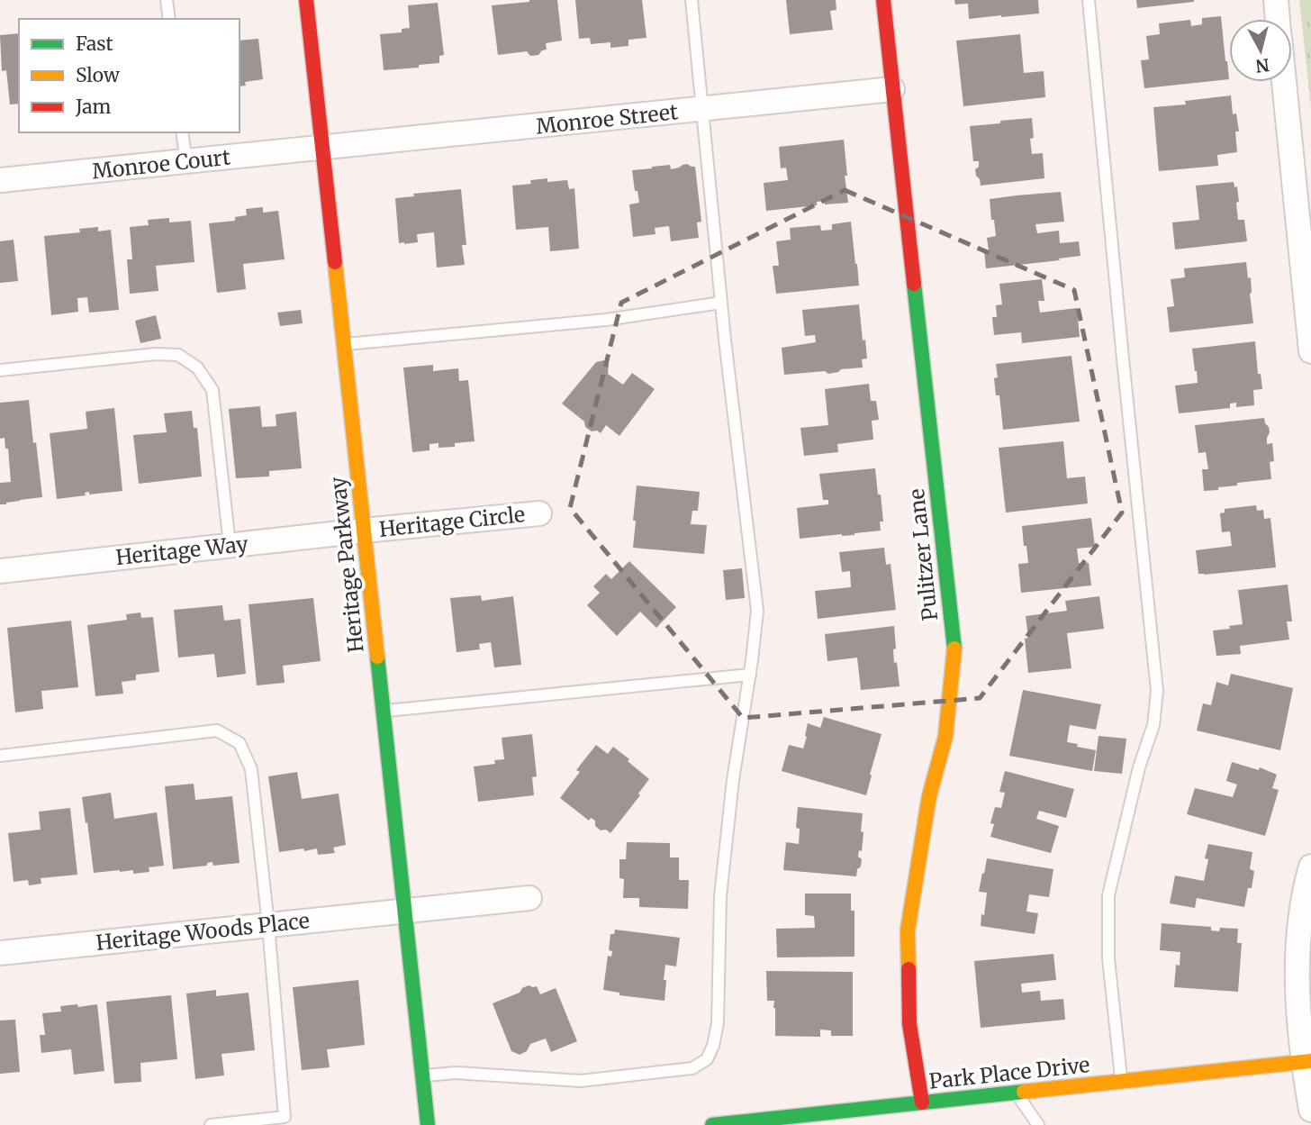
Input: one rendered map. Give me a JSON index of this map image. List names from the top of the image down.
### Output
{
  "streets": {
    "street": [
      "Monroe Street",
      "Monroe Court",
      "Heritage Circle",
      "Heritage Way",
      "Pulitzer Lane",
      "Heritage Parkway",
      "Heritage Woods Place",
      "Park Place Drive"
    ]
  },
  "crossings": [
    ["Monroe Street", "Monroe Court"],
    ["Monroe Street", "Pulitzer Lane"],
    ["Monroe Street", "Heritage Parkway"],
    ["Monroe Court", "Heritage Parkway"],
    ["Heritage Circle", "Heritage Way"],
    ["Heritage Circle", "Heritage Parkway"],
    ["Heritage Way", "Heritage Parkway"],
    ["Pulitzer Lane", "Park Place Drive"],
    ["Heritage Parkway", "Heritage Woods Place"]
  ],
  "legend": ["Fast", "Slow", "Jam"],
  "north": "bottom"
}
